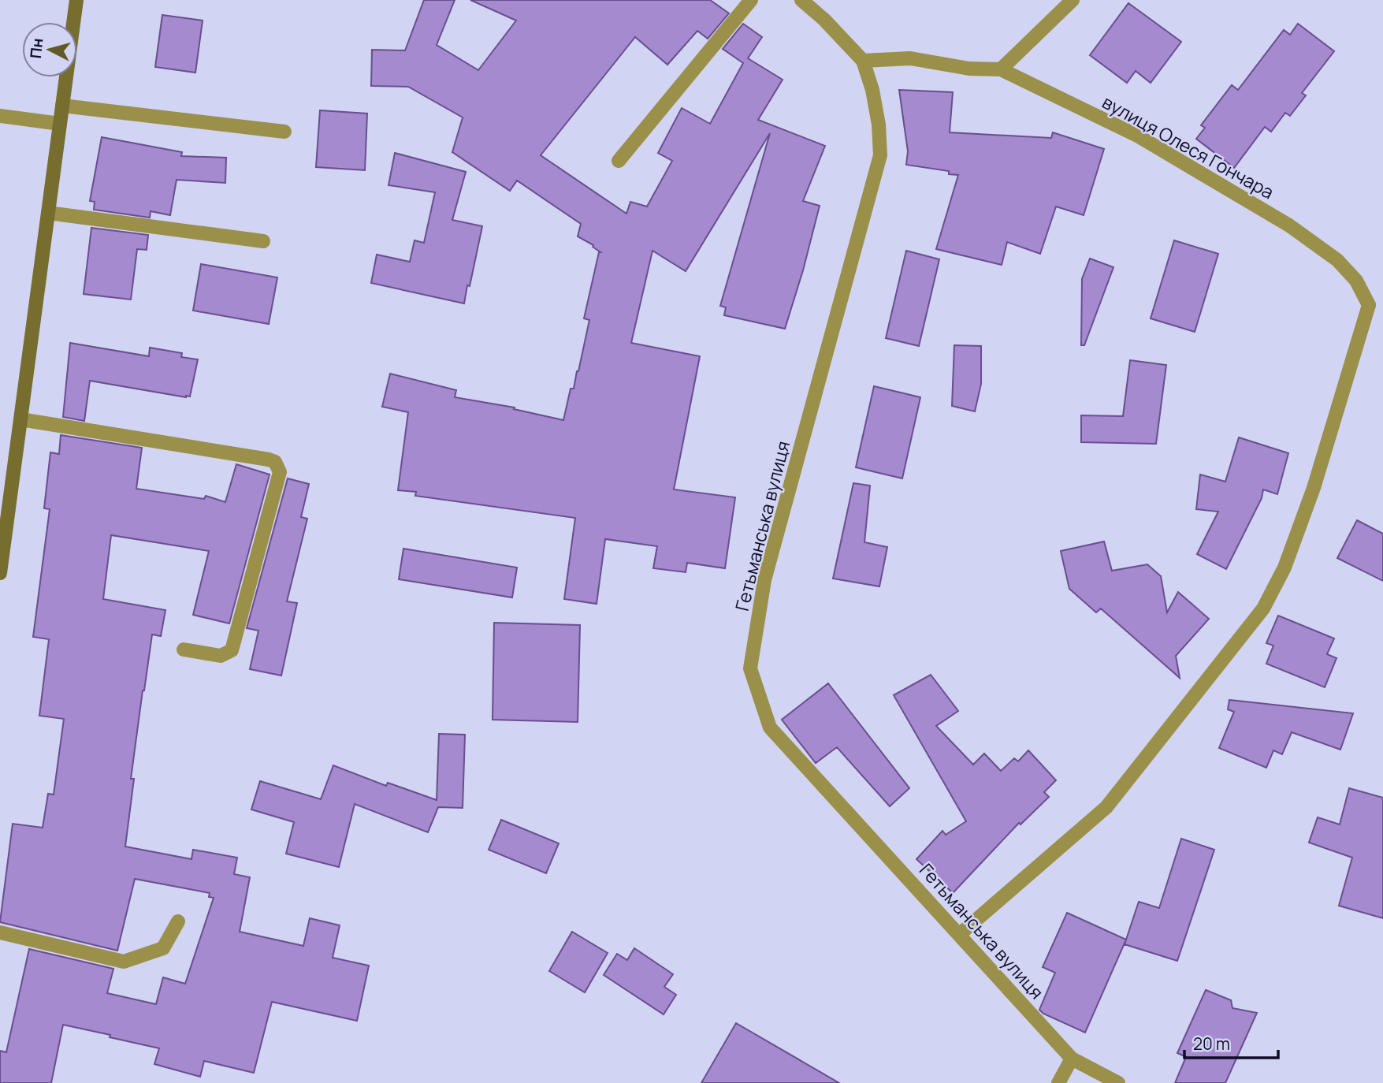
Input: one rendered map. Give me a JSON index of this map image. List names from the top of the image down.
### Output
{
  "streets": {
    "street": ["вулиця Олеся Гончара", "Гетьманська вулиця"]
  },
  "crossings": [
    ["вулиця Олеся Гончара", "Гетьманська вулиця"]
  ],
  "scale_bar": "20 m",
  "north": "left"
}
